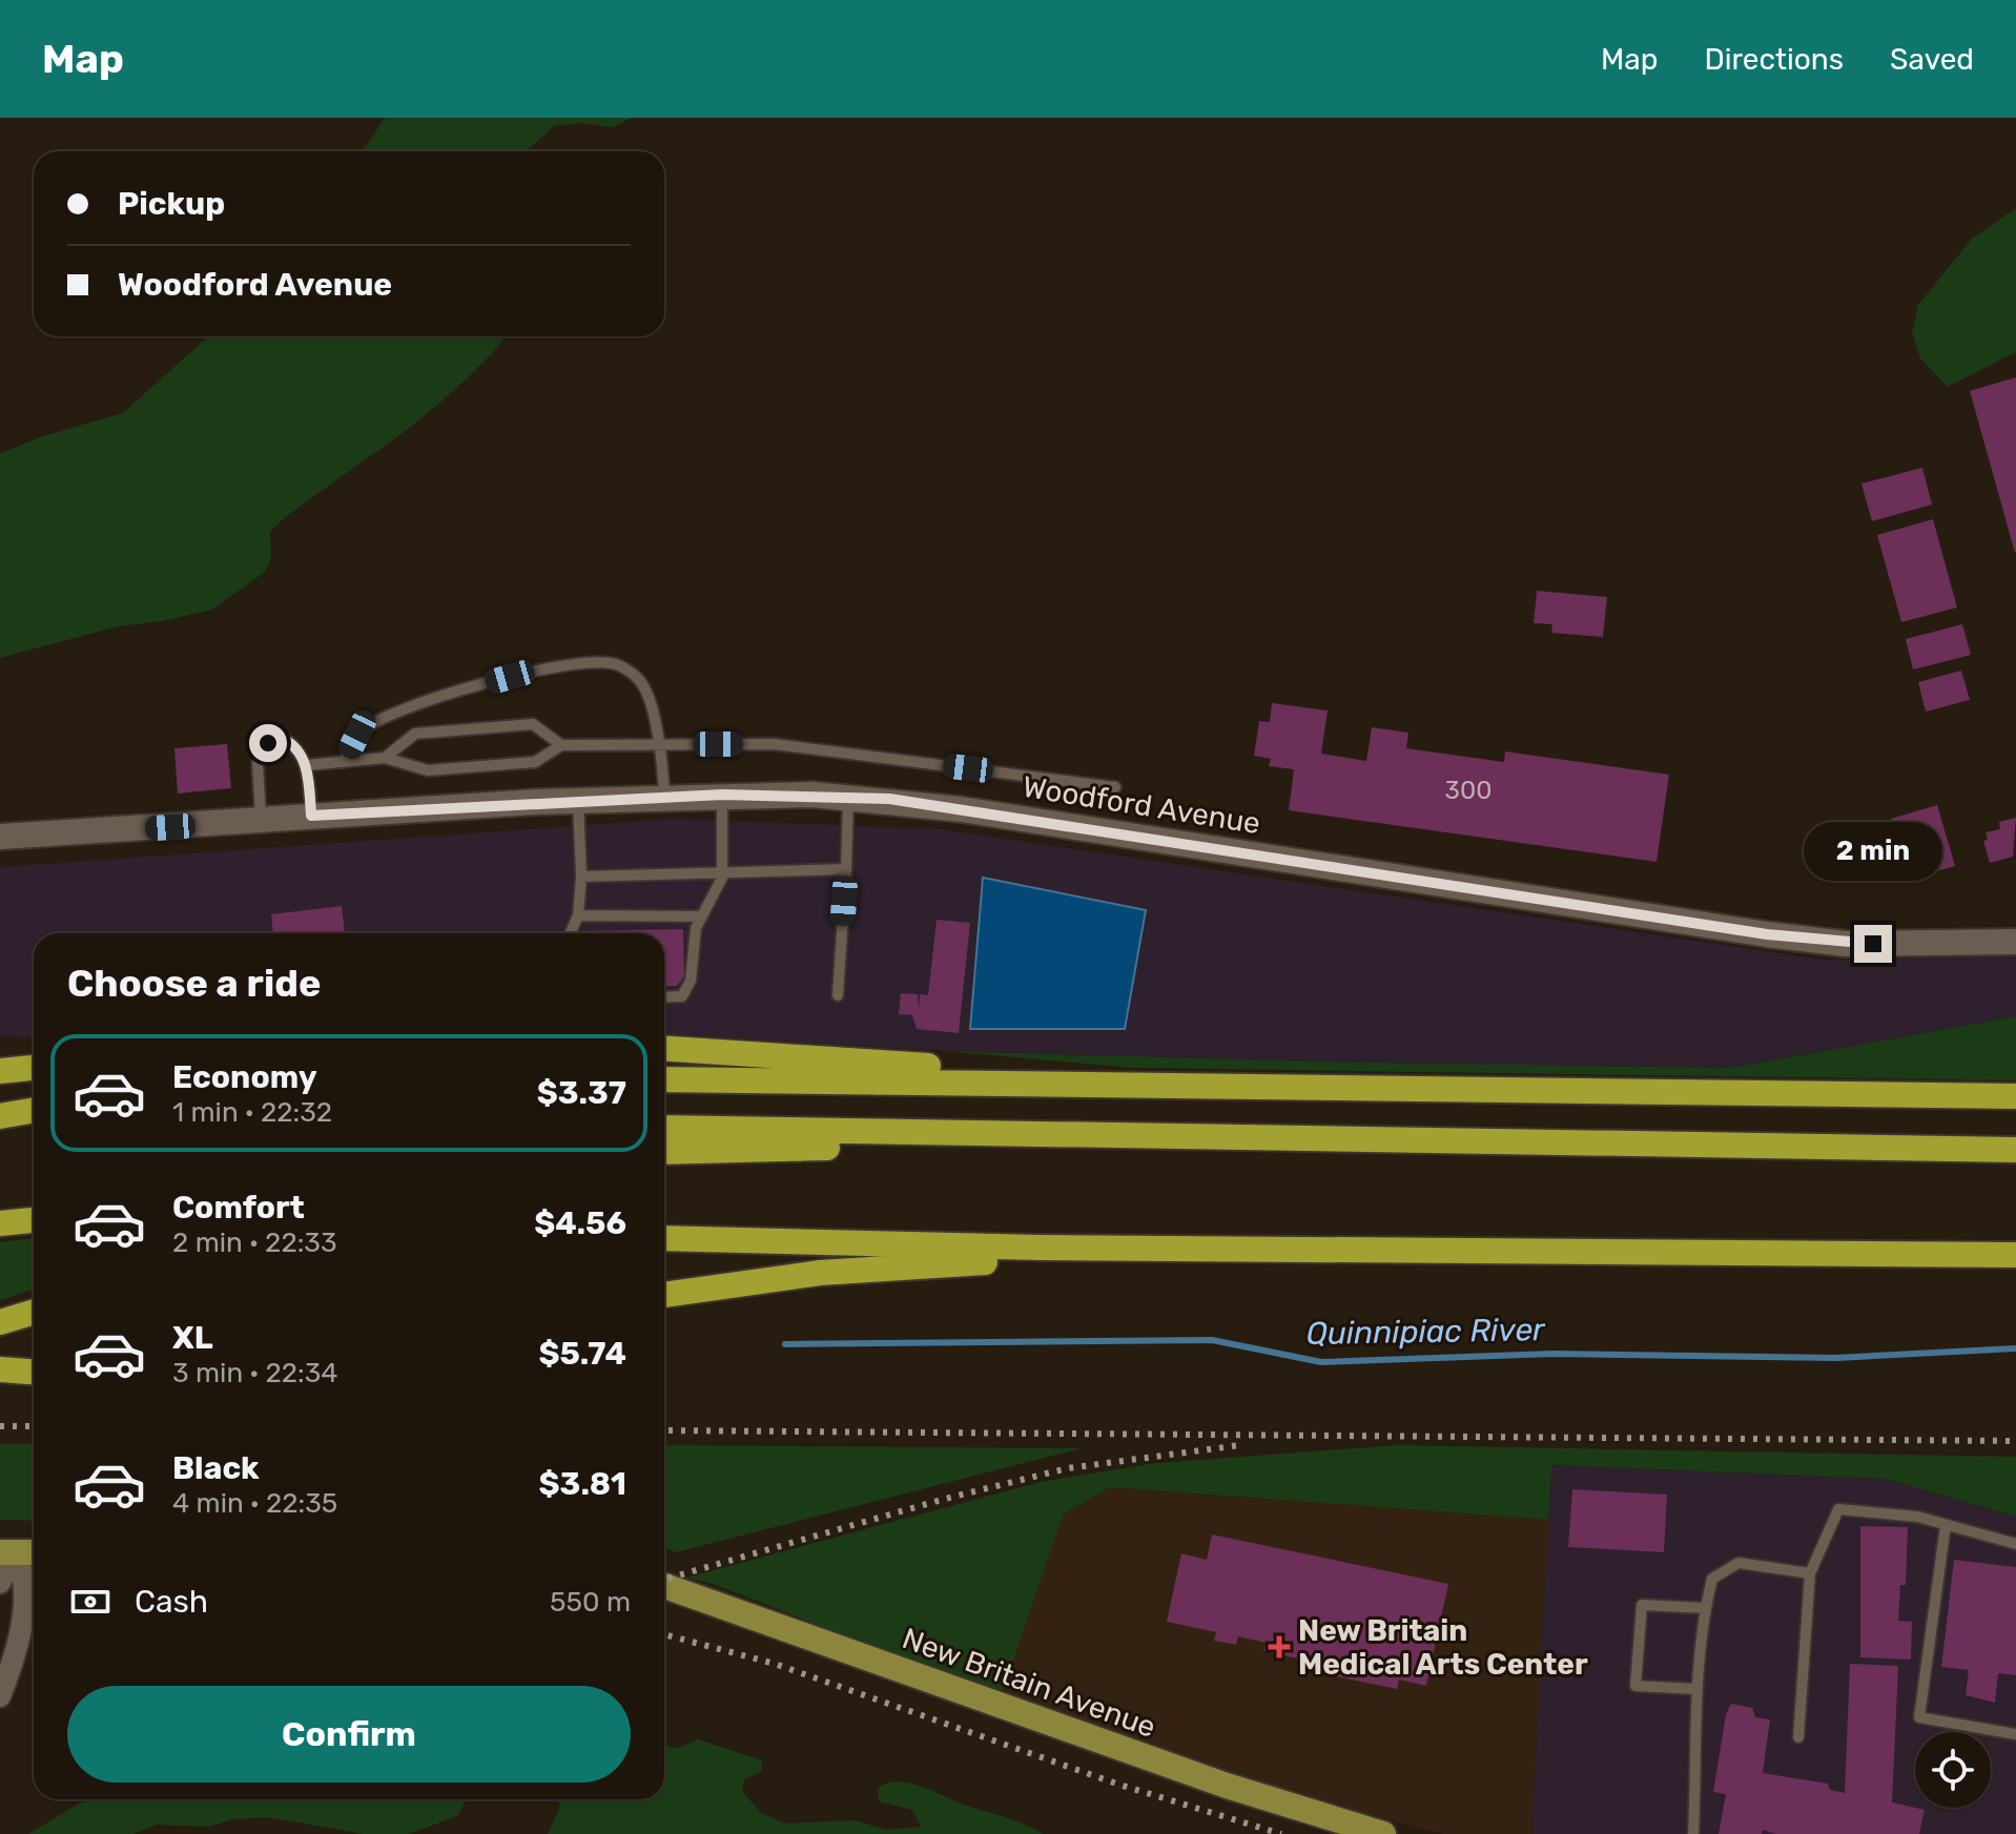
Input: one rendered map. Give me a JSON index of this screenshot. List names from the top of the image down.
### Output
{
  "streets": {
    "main road": ["New Britain Avenue"],
    "street": ["Woodford Avenue"]
  },
  "water": ["Quinnipiac River"],
  "places": {
    "health": ["New Britain Medical Arts Center"]
  },
  "house_numbers": ["300"],
  "page": {
    "header": "Map",
    "nav": ["Map", "Directions", "Saved"],
    "banner": ["Pickup", "Woodford Avenue"],
    "bubble": "2 min",
    "heading": "Choose a ride",
    "list": [
      {
        "name": "Economy",
        "note": "1 min · 22:32",
        "value": "$3.37"
      },
      {
        "name": "Comfort",
        "note": "2 min · 22:33",
        "value": "$4.56"
      },
      {
        "name": "XL",
        "note": "3 min · 22:34",
        "value": "$5.74"
      },
      {
        "name": "Black",
        "note": "4 min · 22:35",
        "value": "$3.81"
      }
    ],
    "pay": ["Cash", "550 m"],
    "buttons": "Confirm"
  }
}
